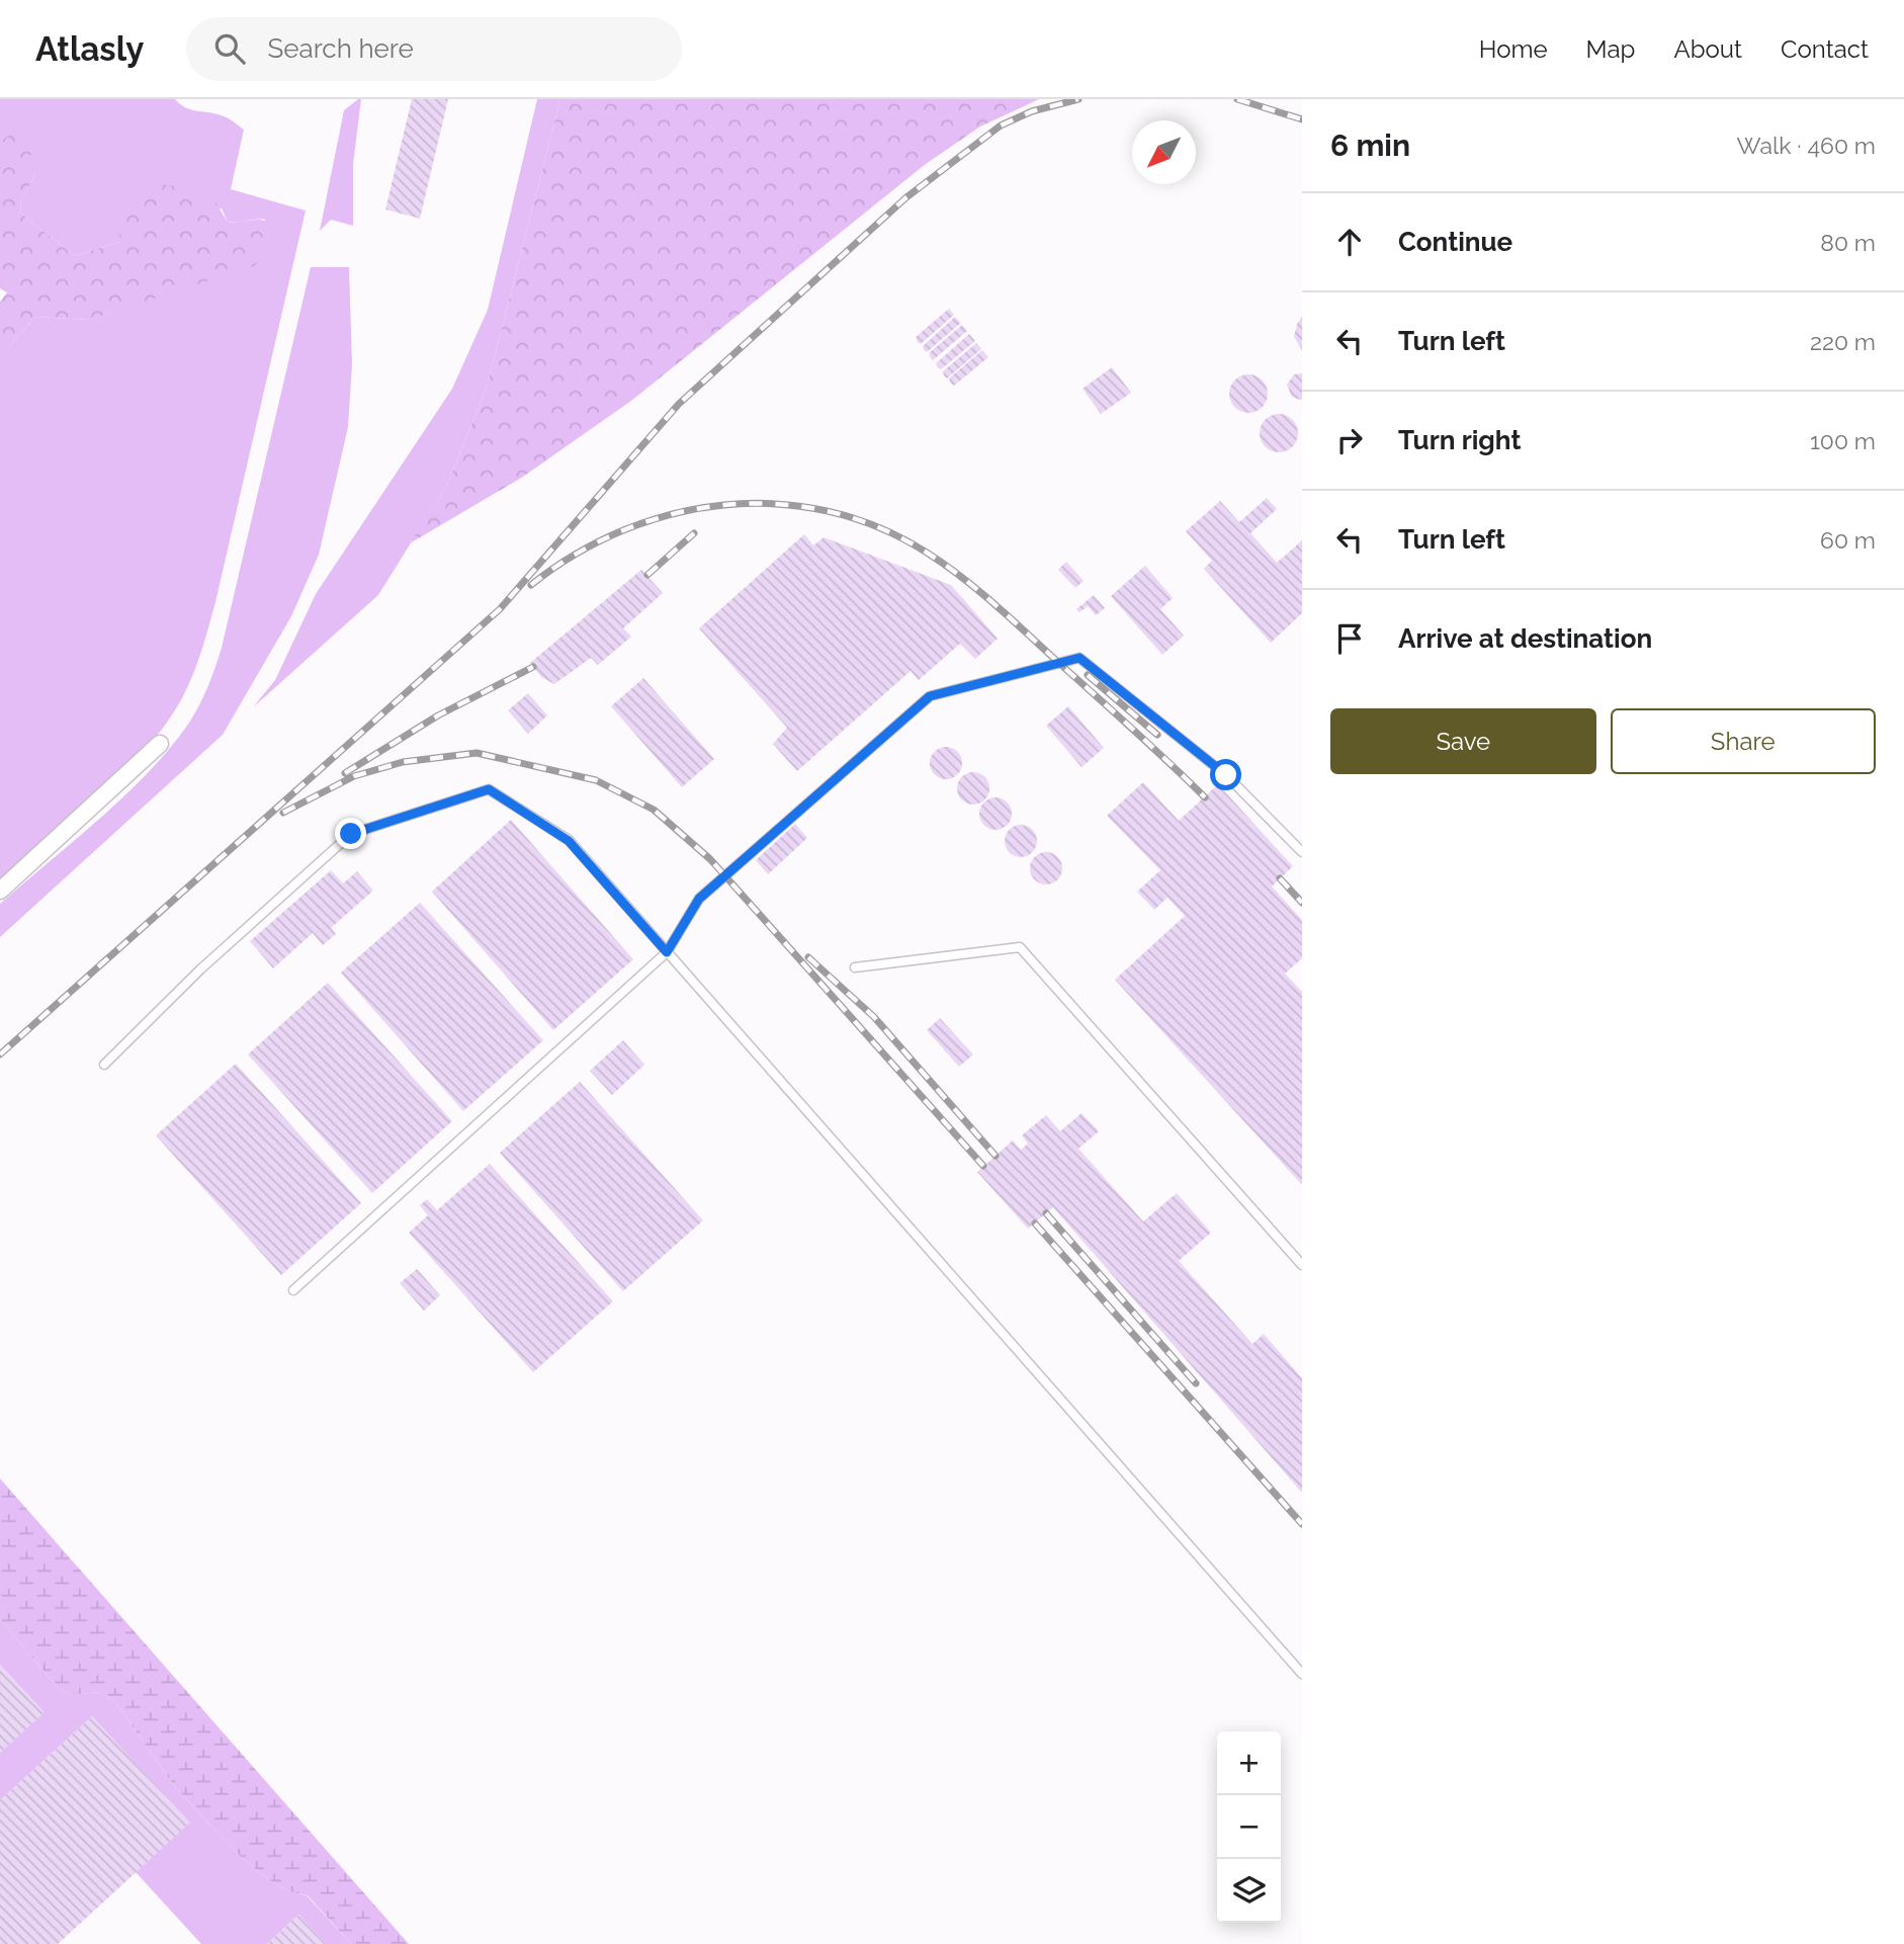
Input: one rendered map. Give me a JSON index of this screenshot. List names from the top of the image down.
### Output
{
  "north": "bottom left",
  "page": {
    "header": "Atlasly",
    "search": "Search here",
    "nav": [
      "Home",
      "Map",
      "About",
      "Contact"
    ],
    "heading": ["6 min", "Walk · 460 m"],
    "list": [
      ["Continue", "80 m"],
      ["Turn left", "220 m"],
      ["Turn right", "100 m"],
      ["Turn left", "60 m"],
      "Arrive at destination"
    ],
    "buttons": ["Save", "Share"],
    "map_buttons": ["+", "−"]
  }
}
